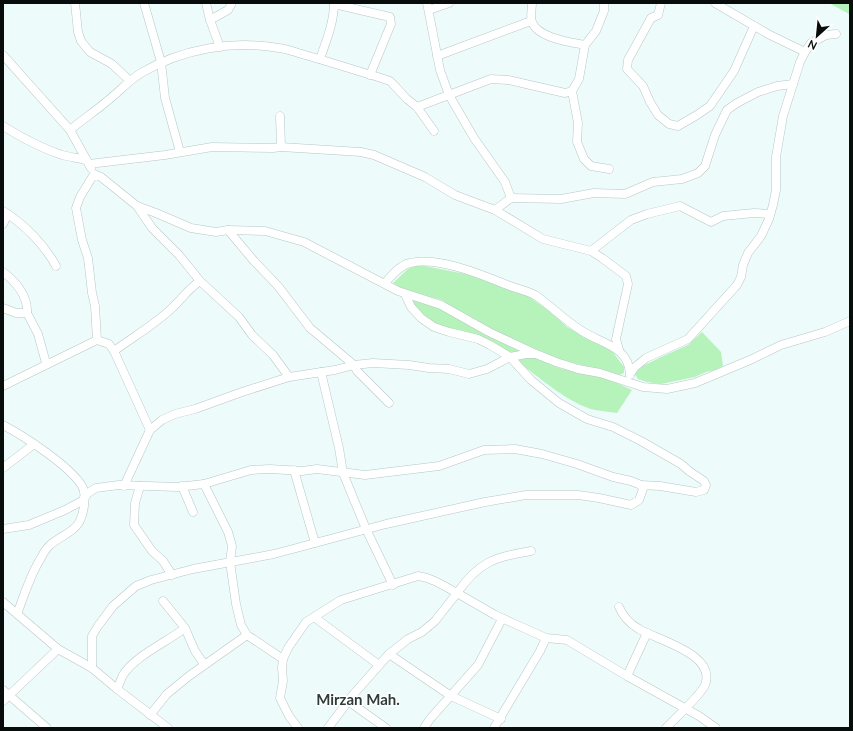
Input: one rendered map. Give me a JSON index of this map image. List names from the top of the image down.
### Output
{
  "districts": ["Mirzan Mah."],
  "north": "bottom left"
}
